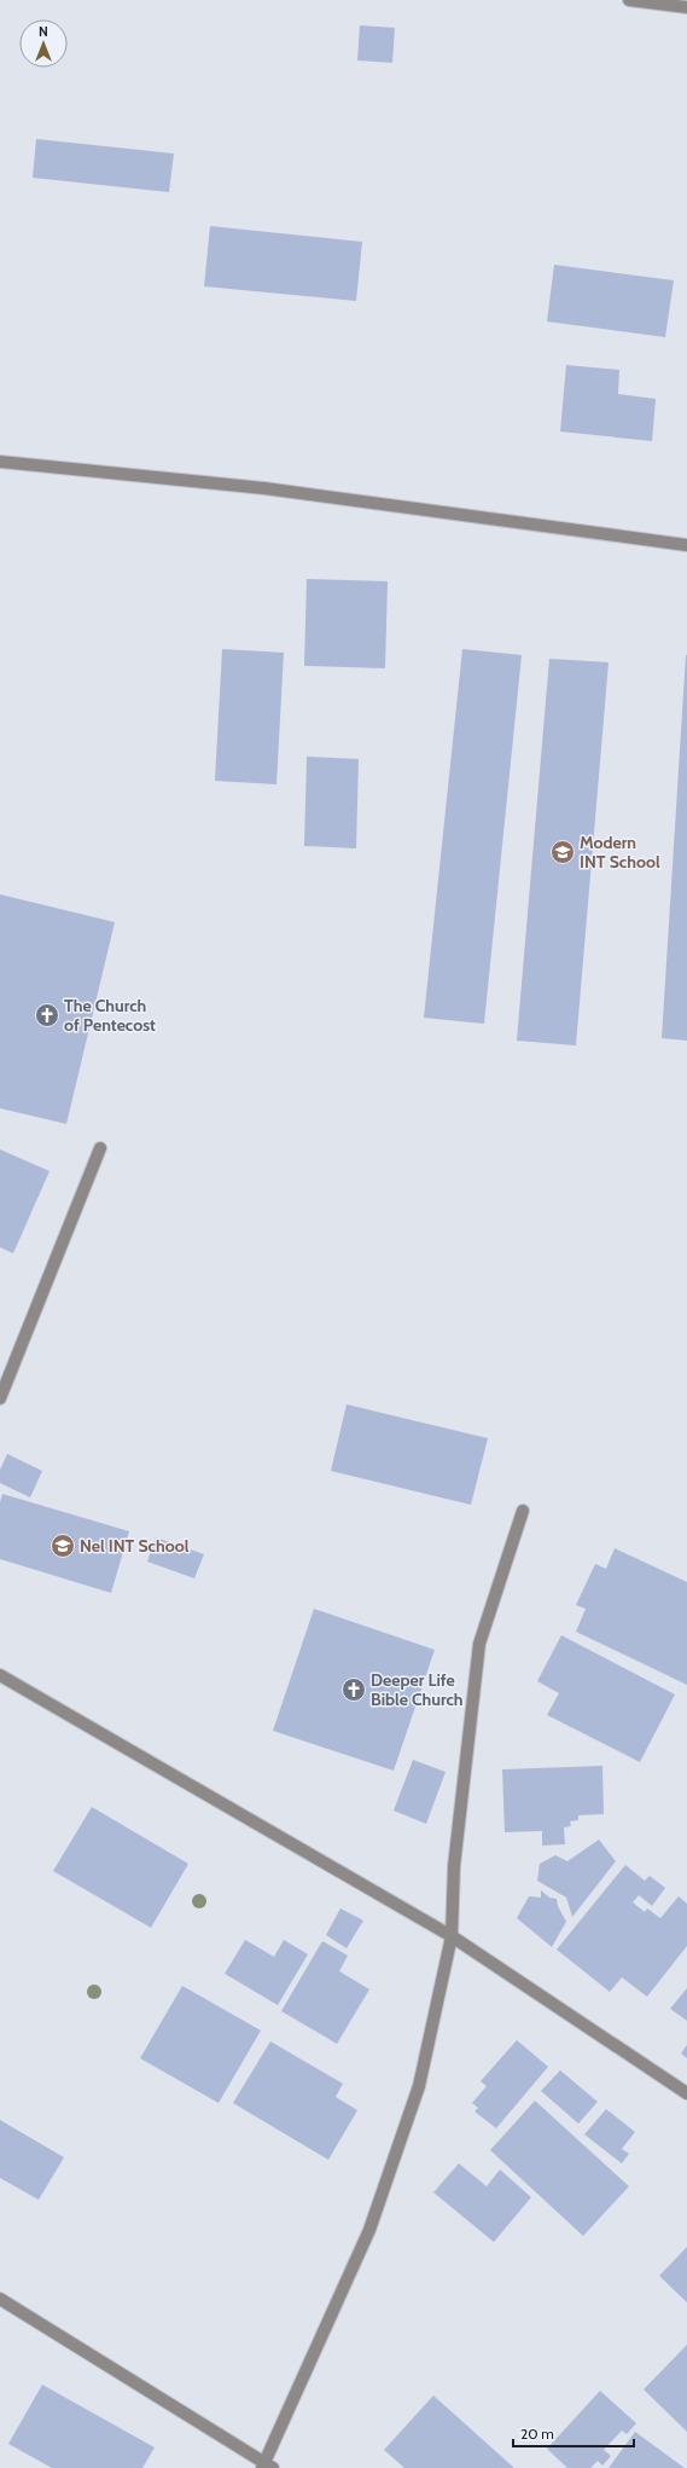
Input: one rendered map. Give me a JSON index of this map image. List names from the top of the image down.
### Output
{
  "places": {
    "school or university": ["Modern INT School", "Nel INT School"],
    "church": ["The Church of Pentecost", "Deeper Life Bible Church"]
  },
  "scale_bar": "20 m",
  "north": "top"
}
